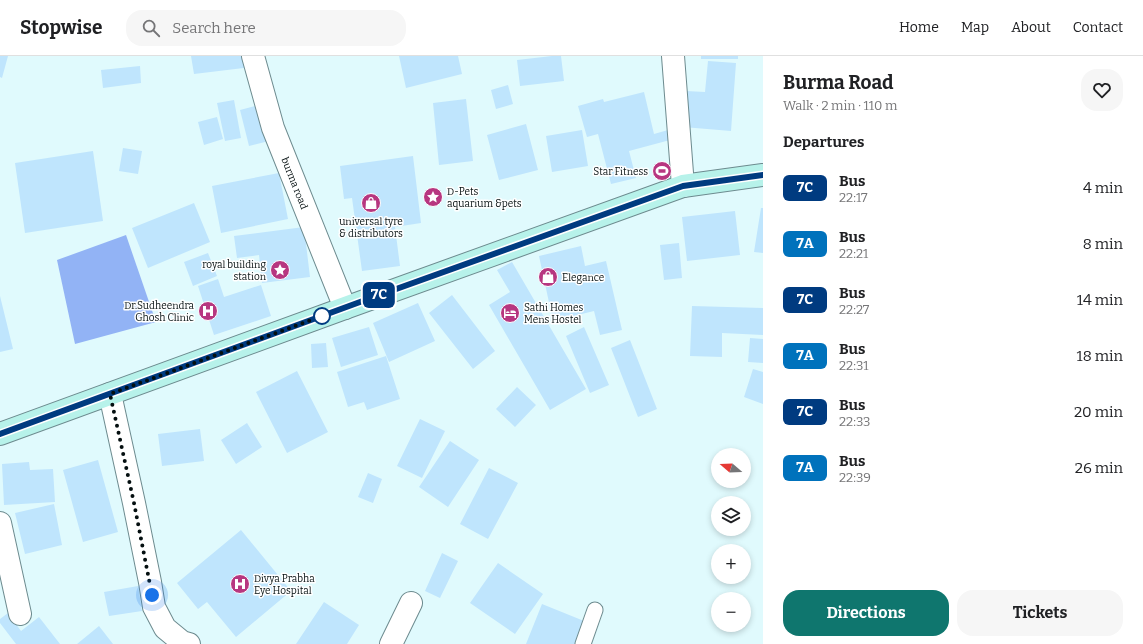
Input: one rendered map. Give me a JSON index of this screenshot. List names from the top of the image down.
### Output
{
  "streets": {
    "street": ["burma road"]
  },
  "places": {
    "sports": ["Star Fitness"],
    "place": ["D-Pets aquarium &pets", "royal building station"],
    "shop": ["universal tyre & distributors", "Elegance"],
    "hospital": ["Dr.Sudheendra Ghosh Clinic", "Divya Prabha Eye Hospital"],
    "hotel": ["Sathi Homes Mens Hostel"]
  },
  "lines": ["bus line 7C"],
  "north": "left",
  "page": {
    "header": "Stopwise",
    "search": "Search here",
    "nav": [
      "Home",
      "Map",
      "About",
      "Contact"
    ],
    "on_map": "7C",
    "heading": [
      ["Burma Road", "Walk · 2 min · 110 m"],
      "Departures"
    ],
    "list": [
      {
        "mark": "7C",
        "name": "Bus",
        "note": "22:17",
        "value": "4 min"
      },
      {
        "mark": "7A",
        "name": "Bus",
        "note": "22:21",
        "value": "8 min"
      },
      {
        "mark": "7C",
        "name": "Bus",
        "note": "22:27",
        "value": "14 min"
      },
      {
        "mark": "7A",
        "name": "Bus",
        "note": "22:31",
        "value": "18 min"
      },
      {
        "mark": "7C",
        "name": "Bus",
        "note": "22:33",
        "value": "20 min"
      },
      {
        "mark": "7A",
        "name": "Bus",
        "note": "22:39",
        "value": "26 min"
      }
    ],
    "map_buttons": ["+", "−"],
    "buttons": ["Directions", "Tickets"]
  }
}
